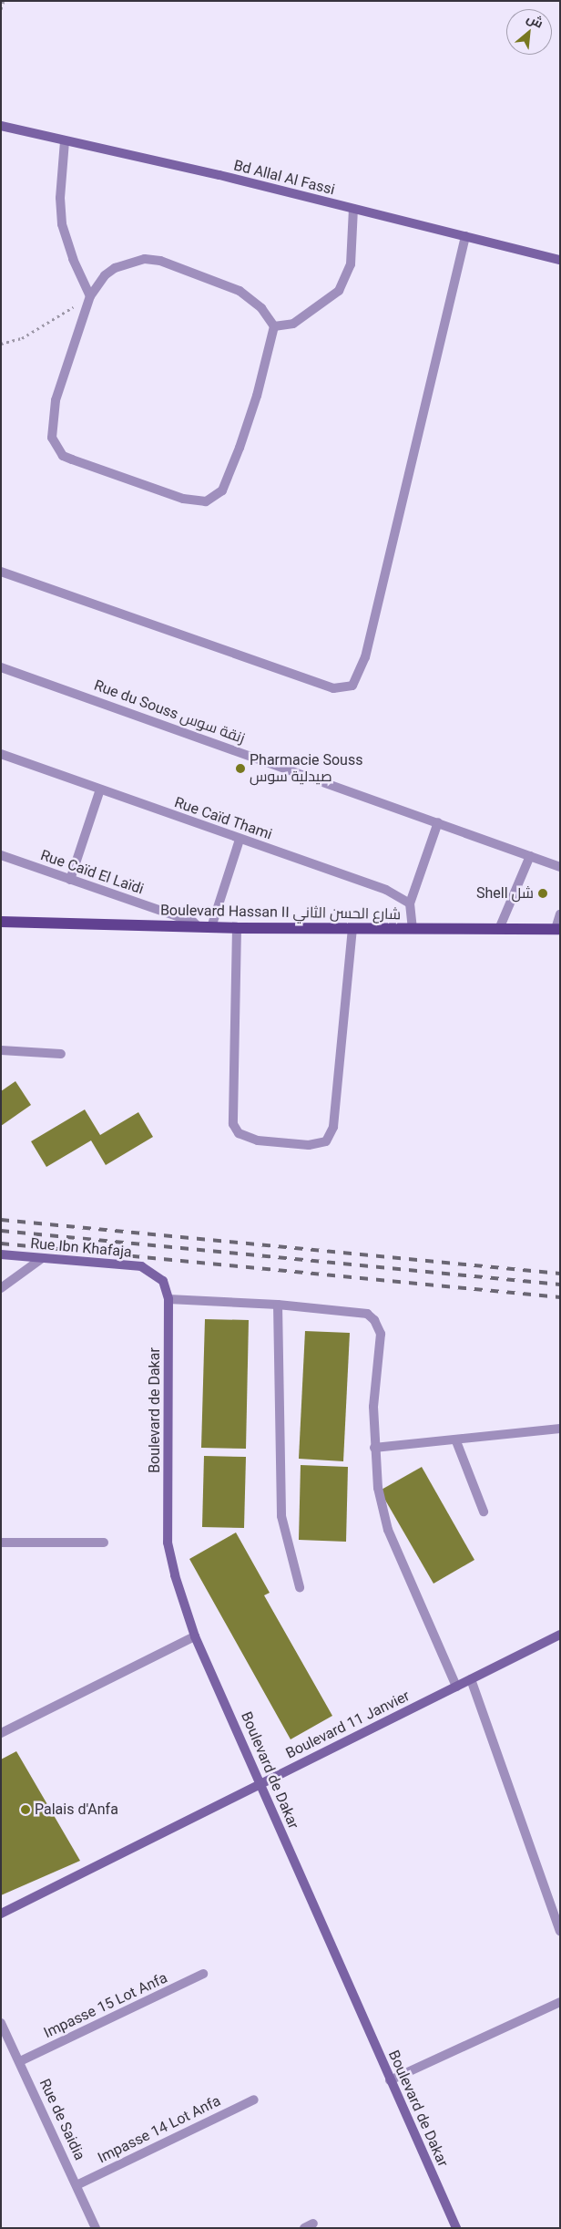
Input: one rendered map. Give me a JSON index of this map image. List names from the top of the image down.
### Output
{
  "streets": {
    "main road": ["Boulevard Hassan II شارع الحسن الثاني"],
    "street": [
      "Bd Allal Al Fassi",
      "Rue du Souss زنقة سوس",
      "Rue Caïd Thami",
      "Rue Caïd El Laïdi",
      "Rue Ibn Khafaja",
      "Boulevard de Dakar",
      "Boulevard 11 Janvier",
      "Impasse 15 Lot Anfa",
      "Rue de Saidia",
      "Impasse 14 Lot Anfa"
    ]
  },
  "crossings": [
    ["Rue Caïd El Laïdi", "Boulevard Hassan II شارع الحسن الثاني"],
    ["Rue Ibn Khafaja", "Boulevard de Dakar"],
    ["Boulevard de Dakar", "Boulevard 11 Janvier"],
    ["Impasse 15 Lot Anfa", "Rue de Saidia"],
    ["Rue de Saidia", "Impasse 14 Lot Anfa"]
  ],
  "places": ["Pharmacie Souss صيدلية سوس", "Shell شل", "Palais d'Anfa"],
  "north": "top right"
}
